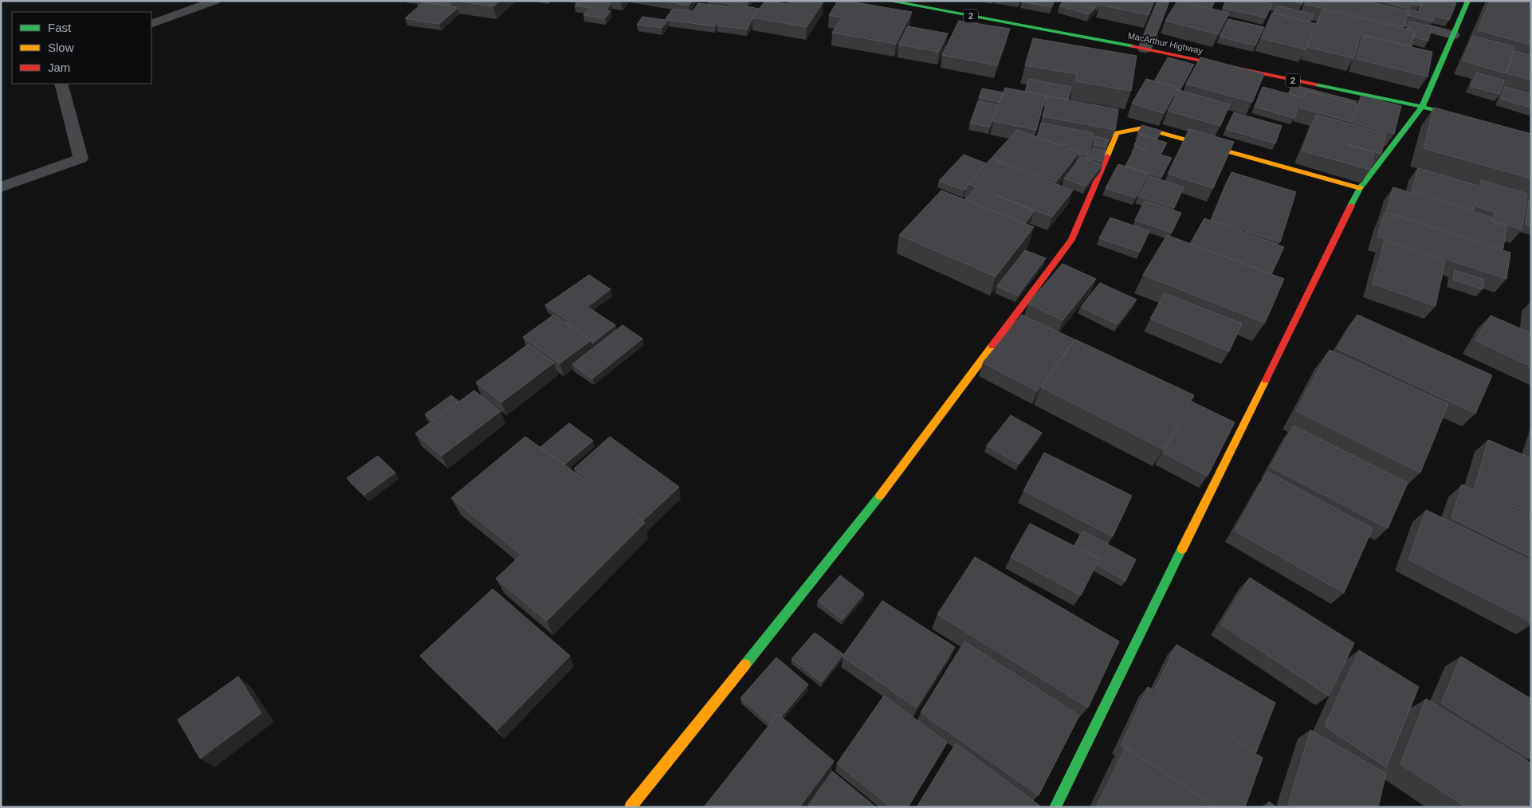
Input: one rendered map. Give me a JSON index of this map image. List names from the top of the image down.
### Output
{
  "streets": {
    "main road": ["2", "MacArthur Highway"]
  },
  "legend": ["Fast", "Slow", "Jam"]
}
